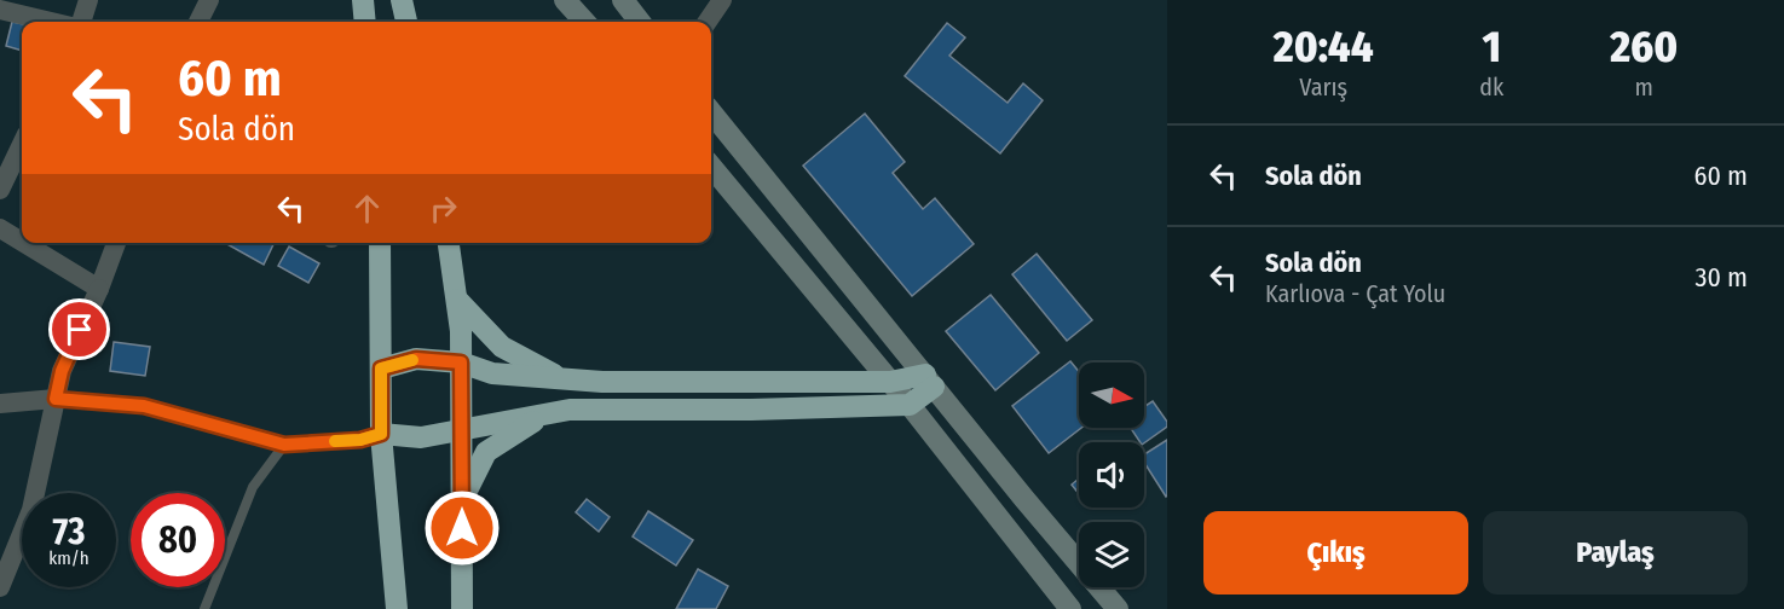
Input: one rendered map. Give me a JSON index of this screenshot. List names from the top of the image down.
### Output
{
  "north": "right",
  "page": {
    "eta": [
      "20:44",
      "Varış",
      "1",
      "dk",
      "260",
      "m"
    ],
    "turn": ["60 m", "Sola dön"],
    "list": [
      {
        "name": "Sola dön",
        "value": "60 m"
      },
      {
        "name": "Sola dön",
        "note": "Karlıova - Çat Yolu",
        "value": "30 m"
      }
    ],
    "speed": "73 km/h",
    "limit": "80",
    "buttons": ["Çıkış", "Paylaş"]
  }
}
